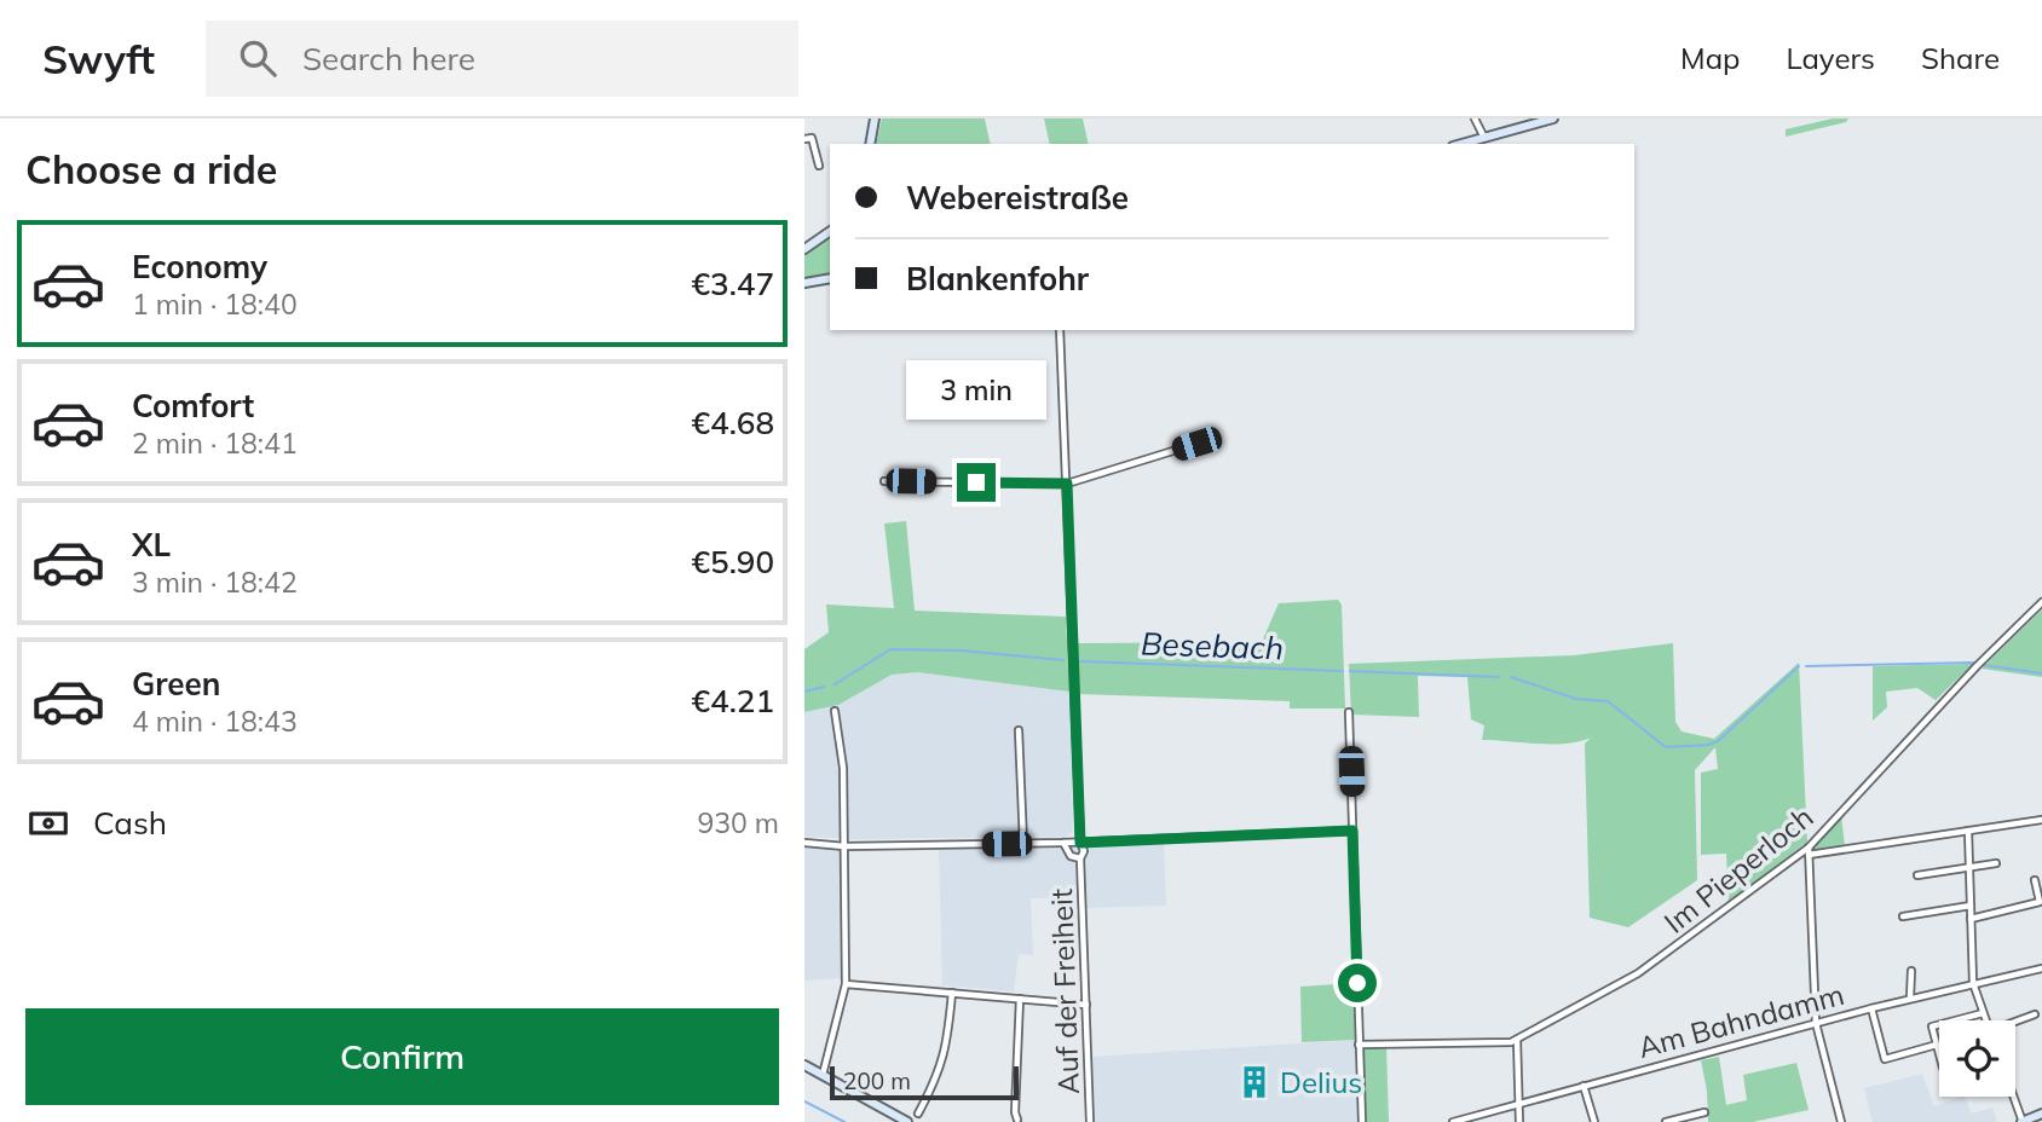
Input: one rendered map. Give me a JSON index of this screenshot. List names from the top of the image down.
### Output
{
  "streets": {
    "street": ["Im Pieperloch", "Auf der Freiheit", "Am Bahndamm"]
  },
  "water": ["Besebach"],
  "places": {
    "building": ["Delius"]
  },
  "scale_bar": "200 m",
  "page": {
    "header": "Swyft",
    "search": "Search here",
    "nav": ["Map", "Layers", "Share"],
    "heading": "Choose a ride",
    "banner": ["Webereistraße", "Blankenfohr"],
    "list": [
      {
        "name": "Economy",
        "note": "1 min · 18:40",
        "value": "€3.47"
      },
      {
        "name": "Comfort",
        "note": "2 min · 18:41",
        "value": "€4.68"
      },
      {
        "name": "XL",
        "note": "3 min · 18:42",
        "value": "€5.90"
      },
      {
        "name": "Green",
        "note": "4 min · 18:43",
        "value": "€4.21"
      }
    ],
    "bubble": "3 min",
    "pay": ["Cash", "930 m"],
    "buttons": "Confirm",
    "scale": "200 m"
  }
}
